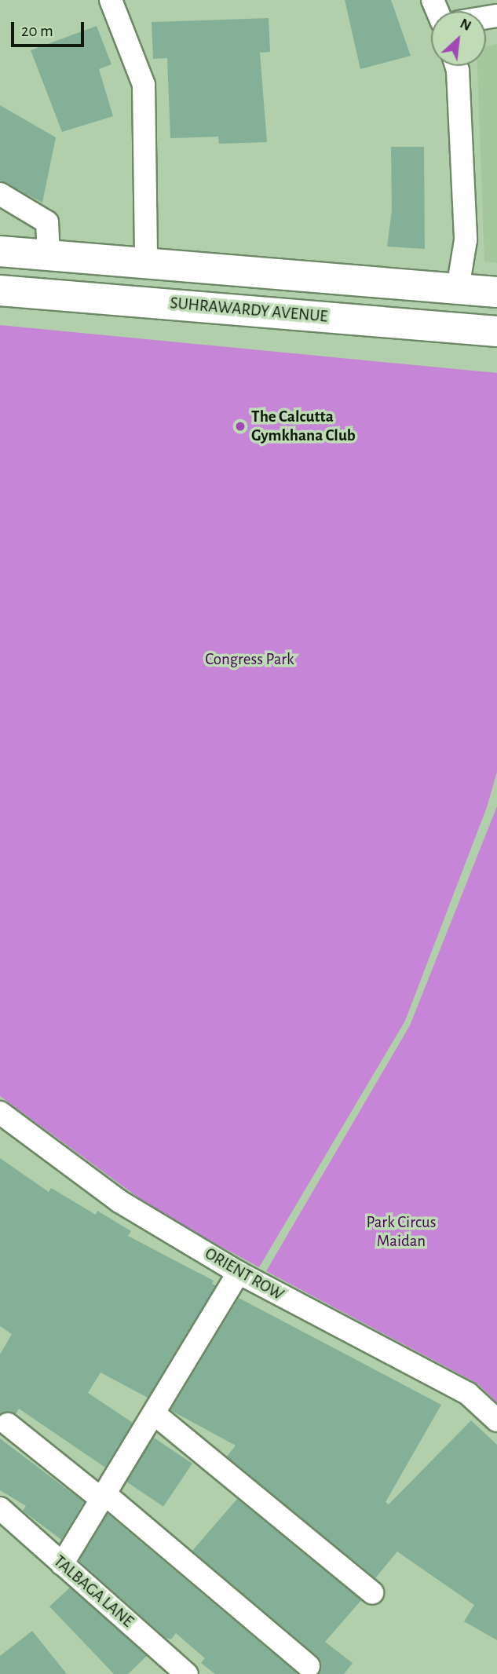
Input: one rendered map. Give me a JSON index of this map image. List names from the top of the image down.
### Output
{
  "streets": {
    "main road": ["SUHRAWARDY AVENUE"],
    "street": ["ORIENT ROW", "TALBAGA LANE"]
  },
  "parks": ["Congress Park", "Park Circus Maidan"],
  "places": ["The Calcutta Gymkhana Club"],
  "scale_bar": "20 m",
  "north": "top right"
}
